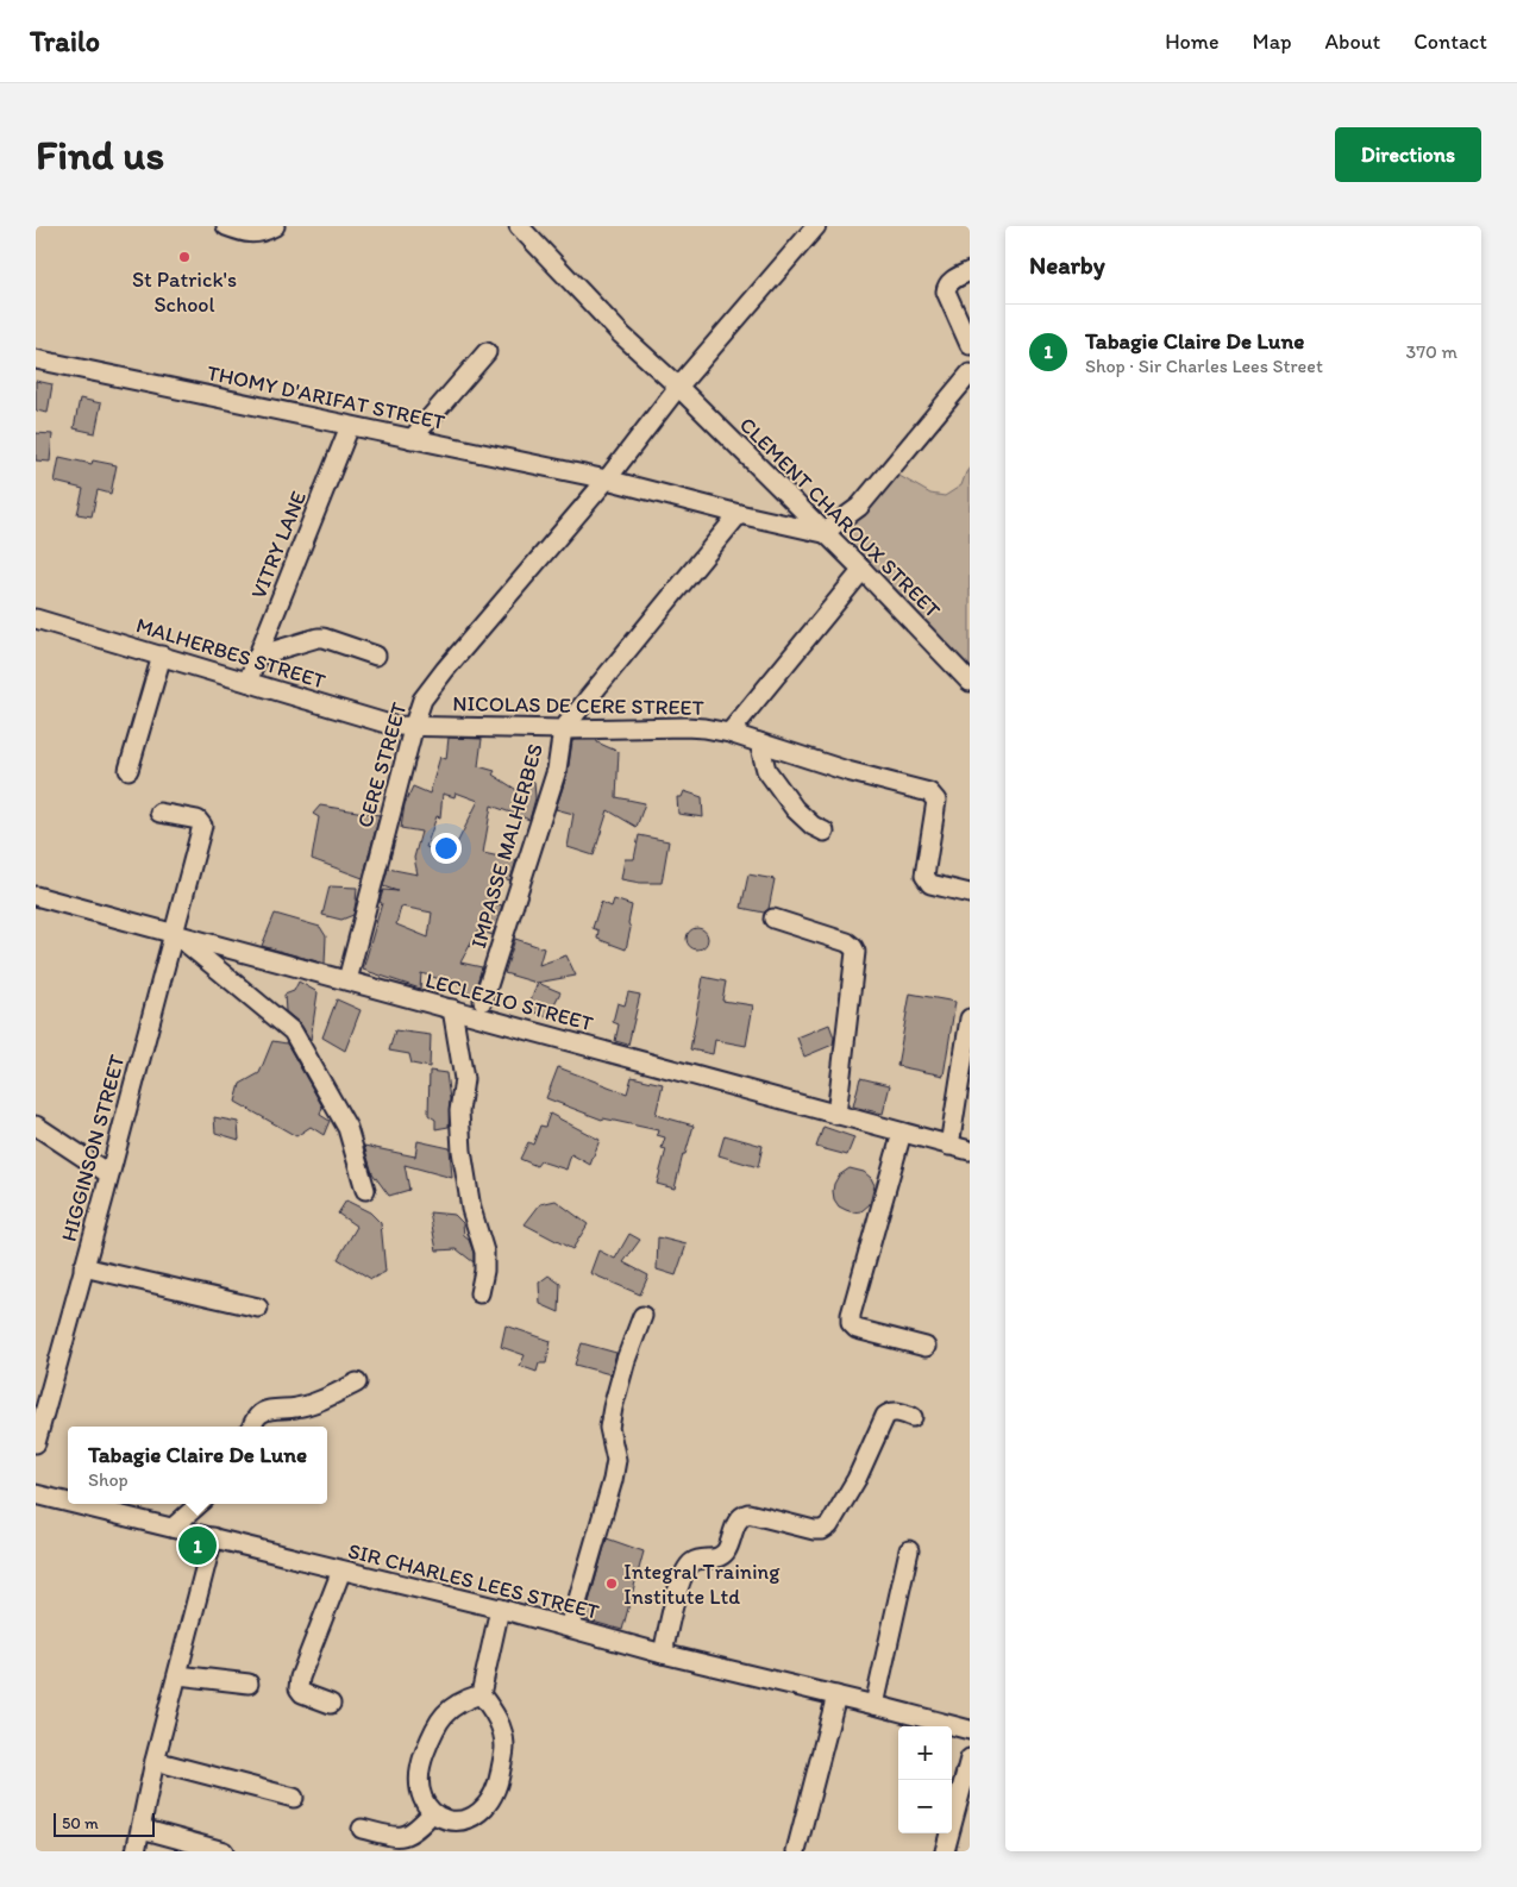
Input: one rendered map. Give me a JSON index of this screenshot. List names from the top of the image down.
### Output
{
  "streets": {
    "street": [
      "THOMY D'ARIFAT STREET",
      "CLEMENT CHAROUX STREET",
      "VITRY LANE",
      "MALHERBES STREET",
      "NICOLAS DE CERE STREET",
      "CERE STREET",
      "IMPASSE MALHERBES",
      "LECLEZIO STREET",
      "HIGGINSON STREET",
      "SIR CHARLES LEES STREET"
    ]
  },
  "crossings": [
    ["THOMY D'ARIFAT STREET", "CLEMENT CHAROUX STREET"],
    ["THOMY D'ARIFAT STREET", "VITRY LANE"],
    ["THOMY D'ARIFAT STREET", "CERE STREET"],
    ["THOMY D'ARIFAT STREET", "IMPASSE MALHERBES"],
    ["CLEMENT CHAROUX STREET", "CERE STREET"],
    ["VITRY LANE", "MALHERBES STREET"],
    ["MALHERBES STREET", "NICOLAS DE CERE STREET"],
    ["MALHERBES STREET", "CERE STREET"],
    ["NICOLAS DE CERE STREET", "CERE STREET"],
    ["NICOLAS DE CERE STREET", "IMPASSE MALHERBES"],
    ["CERE STREET", "LECLEZIO STREET"],
    ["LECLEZIO STREET", "HIGGINSON STREET"]
  ],
  "places": ["St Patrick's School", "Integral Training Institute Ltd"],
  "scale_bar": "50 m",
  "page": {
    "header": "Trailo",
    "nav": [
      "Home",
      "Map",
      "About",
      "Contact"
    ],
    "buttons": "Directions",
    "title": "Find us",
    "heading": "Nearby",
    "list": [
      {
        "mark": "1",
        "name": "Tabagie Claire De Lune",
        "note": "Shop · Sir Charles Lees Street",
        "value": "370 m"
      }
    ],
    "popup": ["Tabagie Claire De Lune", "Shop"],
    "pins": "1",
    "map_buttons": ["+", "−"],
    "scale": "50 m"
  }
}
